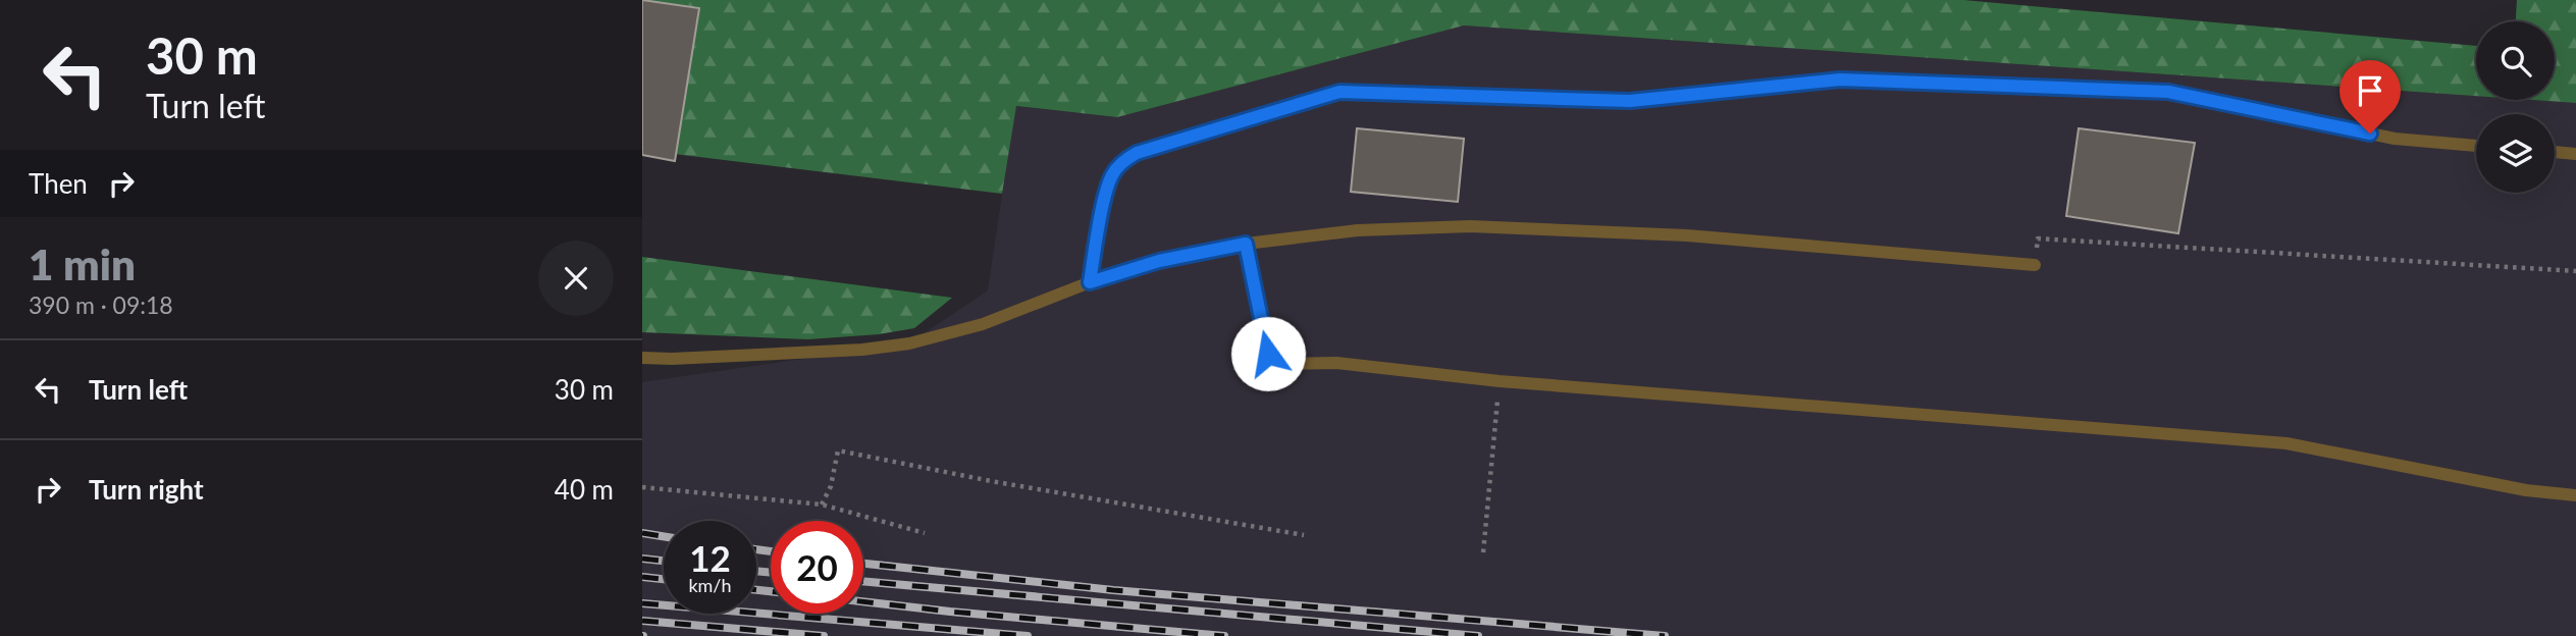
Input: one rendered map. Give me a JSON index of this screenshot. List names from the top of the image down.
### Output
{
  "page": {
    "turn": ["30 m", "Turn left"],
    "then": "Then",
    "heading": ["1 min", "390 m · 09:18"],
    "list": [
      {
        "name": "Turn left",
        "value": "30 m"
      },
      {
        "name": "Turn right",
        "value": "40 m"
      }
    ],
    "speed": "12 km/h",
    "limit": "20"
  }
}
